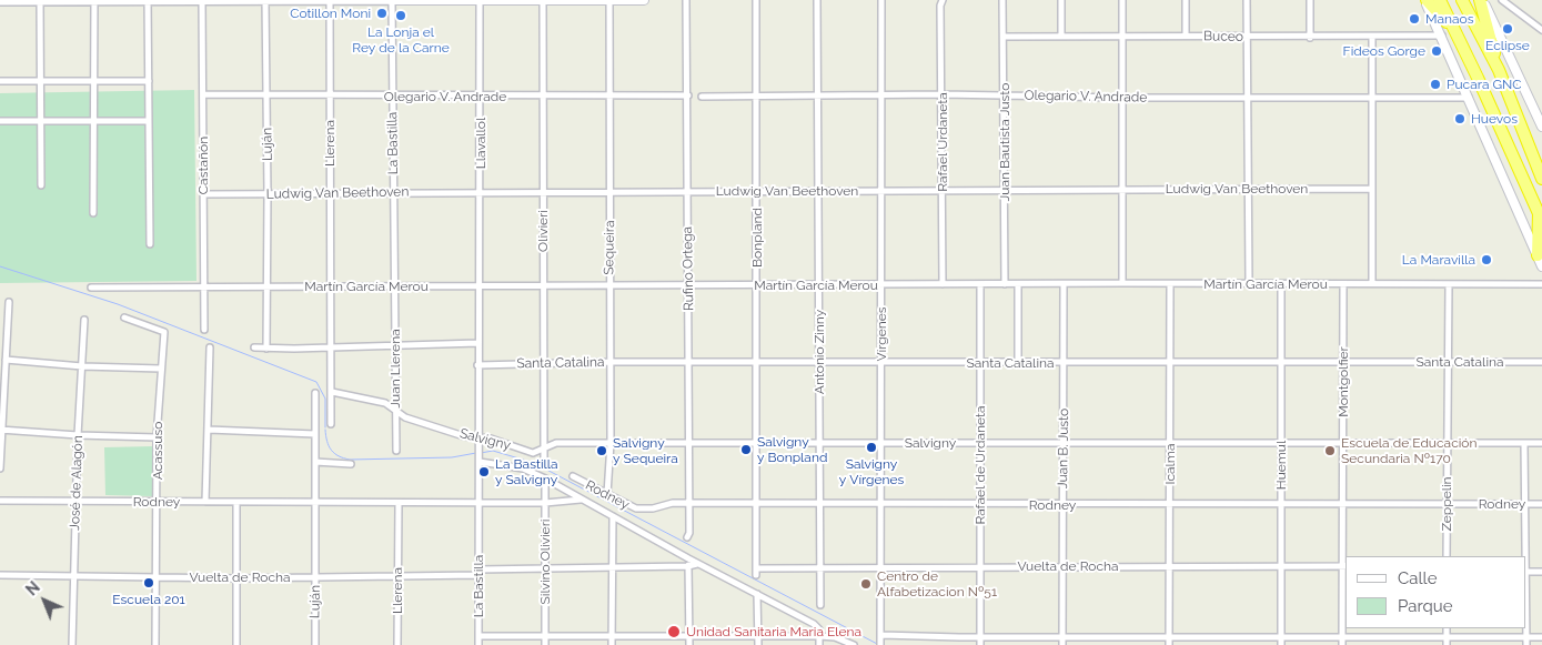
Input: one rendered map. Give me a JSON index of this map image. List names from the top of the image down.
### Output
{
  "streets": {
    "street": [
      "Buceo",
      "Olegario V. Andrade",
      "Rafael Urdaneta",
      "Juan Bautista Justo",
      "Llerena",
      "La Bastilla",
      "Llavallol",
      "Luján",
      "Castañón",
      "Ludwig Van Beethoven",
      "Olivieri",
      "Bonpland",
      "Sequeira",
      "Rufino Ortega",
      "Martín García Merou",
      "Vírgenes",
      "Antonio Zinny",
      "Santa Catalina",
      "Juan Llerena",
      "Montgolfier",
      "Salvigny",
      "Juan B. Justo",
      "Acassuso",
      "Icalma",
      "Rafael de Urdaneta",
      "Huemul",
      "José de Alagón",
      "Rodney",
      "Zeppelin",
      "Silvino Olivieri",
      "Vuelta de Rocha"
    ]
  },
  "crossings": [
    ["Buceo", "Juan Bautista Justo"],
    ["Olegario V. Andrade", "Rafael Urdaneta"],
    ["Olegario V. Andrade", "Juan Bautista Justo"],
    ["Olegario V. Andrade", "Llerena"],
    ["Olegario V. Andrade", "La Bastilla"],
    ["Olegario V. Andrade", "Llavallol"],
    ["Olegario V. Andrade", "Luján"],
    ["Olegario V. Andrade", "Castañón"],
    ["Olegario V. Andrade", "Olivieri"],
    ["Olegario V. Andrade", "Bonpland"],
    ["Olegario V. Andrade", "Sequeira"],
    ["Olegario V. Andrade", "Rufino Ortega"],
    ["Olegario V. Andrade", "Vírgenes"],
    ["Olegario V. Andrade", "Antonio Zinny"],
    ["Rafael Urdaneta", "Ludwig Van Beethoven"],
    ["Rafael Urdaneta", "Martín García Merou"],
    ["Juan Bautista Justo", "Ludwig Van Beethoven"],
    ["Juan Bautista Justo", "Martín García Merou"],
    ["Llerena", "Ludwig Van Beethoven"],
    ["Llerena", "Martín García Merou"],
    ["Llerena", "Rodney"],
    ["Llerena", "Vuelta de Rocha"],
    ["La Bastilla", "Ludwig Van Beethoven"],
    ["La Bastilla", "Martín García Merou"],
    ["La Bastilla", "Juan Llerena"],
    ["La Bastilla", "Salvigny"],
    ["La Bastilla", "Rodney"],
    ["La Bastilla", "Vuelta de Rocha"],
    ["Llavallol", "Ludwig Van Beethoven"],
    ["Llavallol", "Martín García Merou"],
    ["Luján", "Ludwig Van Beethoven"],
    ["Luján", "Martín García Merou"],
    ["Luján", "Rodney"],
    ["Luján", "Vuelta de Rocha"],
    ["Castañón", "Ludwig Van Beethoven"],
    ["Castañón", "Martín García Merou"],
    ["Ludwig Van Beethoven", "Olivieri"],
    ["Ludwig Van Beethoven", "Bonpland"],
    ["Ludwig Van Beethoven", "Sequeira"],
    ["Ludwig Van Beethoven", "Rufino Ortega"],
    ["Ludwig Van Beethoven", "Vírgenes"],
    ["Ludwig Van Beethoven", "Antonio Zinny"],
    ["Olivieri", "Martín García Merou"],
    ["Olivieri", "Santa Catalina"],
    ["Olivieri", "Salvigny"],
    ["Bonpland", "Martín García Merou"],
    ["Bonpland", "Santa Catalina"],
    ["Bonpland", "Salvigny"],
    ["Bonpland", "Rodney"],
    ["Bonpland", "Vuelta de Rocha"],
    ["Sequeira", "Martín García Merou"],
    ["Sequeira", "Santa Catalina"],
    ["Sequeira", "Salvigny"],
    ["Sequeira", "Rodney"],
    ["Rufino Ortega", "Martín García Merou"],
    ["Rufino Ortega", "Santa Catalina"],
    ["Rufino Ortega", "Salvigny"],
    ["Rufino Ortega", "Rodney"],
    ["Martín García Merou", "Vírgenes"],
    ["Martín García Merou", "Antonio Zinny"],
    ["Martín García Merou", "Juan Llerena"],
    ["Martín García Merou", "Montgolfier"],
    ["Martín García Merou", "Juan B. Justo"],
    ["Martín García Merou", "Icalma"],
    ["Martín García Merou", "Rafael de Urdaneta"],
    ["Martín García Merou", "Huemul"],
    ["Martín García Merou", "Zeppelin"],
    ["Vírgenes", "Santa Catalina"],
    ["Vírgenes", "Salvigny"],
    ["Vírgenes", "Rodney"],
    ["Vírgenes", "Vuelta de Rocha"],
    ["Antonio Zinny", "Santa Catalina"],
    ["Antonio Zinny", "Salvigny"],
    ["Antonio Zinny", "Rodney"],
    ["Antonio Zinny", "Vuelta de Rocha"],
    ["Santa Catalina", "Montgolfier"],
    ["Santa Catalina", "Juan B. Justo"],
    ["Santa Catalina", "Icalma"],
    ["Santa Catalina", "Rafael de Urdaneta"],
    ["Santa Catalina", "Huemul"],
    ["Santa Catalina", "Zeppelin"],
    ["Juan Llerena", "Salvigny"],
    ["Montgolfier", "Salvigny"],
    ["Montgolfier", "Rodney"],
    ["Montgolfier", "Vuelta de Rocha"],
    ["Salvigny", "Juan B. Justo"],
    ["Salvigny", "Icalma"],
    ["Salvigny", "Rafael de Urdaneta"],
    ["Salvigny", "Huemul"],
    ["Salvigny", "Zeppelin"],
    ["Juan B. Justo", "Rodney"],
    ["Juan B. Justo", "Vuelta de Rocha"],
    ["Acassuso", "Rodney"],
    ["Acassuso", "Vuelta de Rocha"],
    ["Icalma", "Rodney"],
    ["Icalma", "Vuelta de Rocha"],
    ["Rafael de Urdaneta", "Rodney"],
    ["Rafael de Urdaneta", "Vuelta de Rocha"],
    ["Huemul", "Rodney"],
    ["Huemul", "Vuelta de Rocha"],
    ["José de Alagón", "Rodney"],
    ["José de Alagón", "Vuelta de Rocha"],
    ["Rodney", "Zeppelin"],
    ["Rodney", "Silvino Olivieri"],
    ["Silvino Olivieri", "Vuelta de Rocha"]
  ],
  "places": [
    "Cotillon Moni",
    "La Lonja el Rey de la Carne",
    "Manaos",
    "Eclipse",
    "Fideos Gorge",
    "Pucara GNC",
    "Huevos",
    "La Maravilla",
    "Salvigny y Vírgenes",
    "Salvigny y Bonpland",
    "Salvigny y Sequeira",
    "Escuela de Educación Secundaria Nº170",
    "La Bastilla y Salvigny",
    "Escuela 201",
    "Centro de Alfabetizacion Nº51",
    "Unidad Sanitaria Maria Elena"
  ],
  "legend": ["Calle", "Parque"],
  "north": "top left"
}
